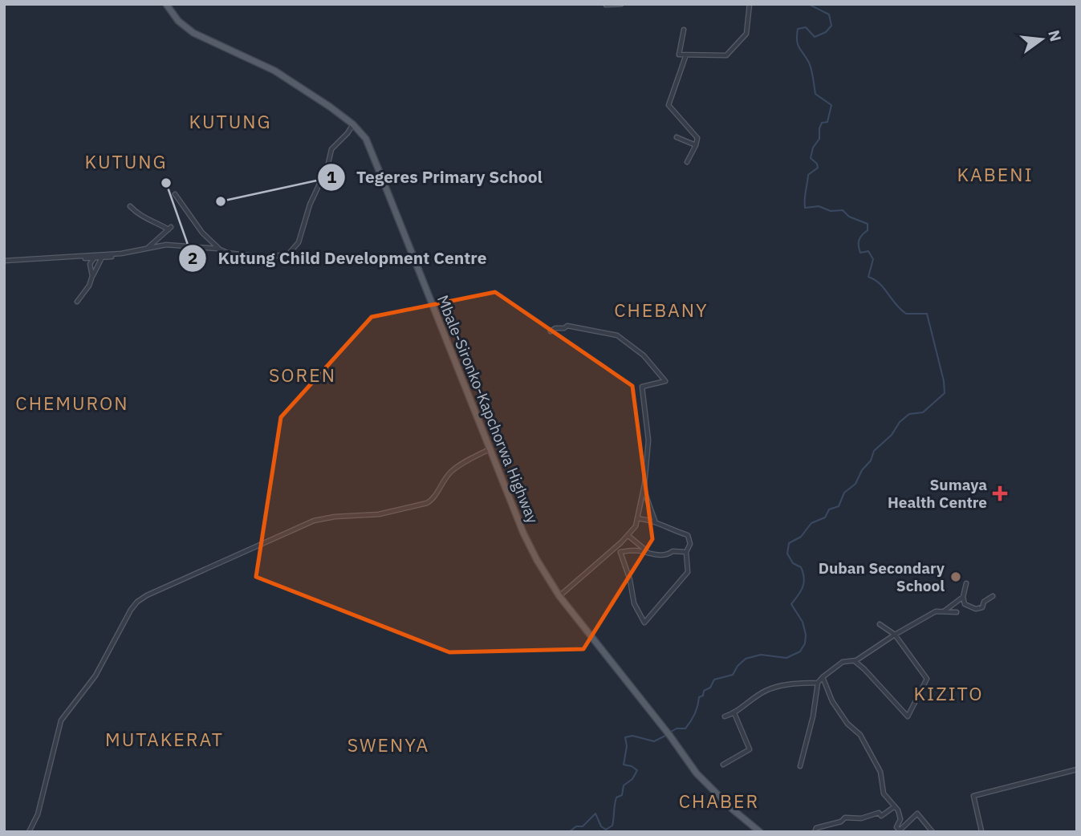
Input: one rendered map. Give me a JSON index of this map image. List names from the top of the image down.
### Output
{
  "streets": {
    "main road": ["Mbale-Sironko-Kapchorwa Highway"]
  },
  "districts": [
    "KUTUNG",
    "KUTUNG",
    "KABENI",
    "CHEBANY",
    "SOREN",
    "CHEMURON",
    "KIZITO",
    "MUTAKERAT",
    "SWENYA",
    "CHABER"
  ],
  "places": {
    "other": ["Kutung Child Development Centre", "Tegeres Primary School", "Duban Secondary School"],
    "health": ["Sumaya Health Centre"]
  },
  "north": "right"
}
